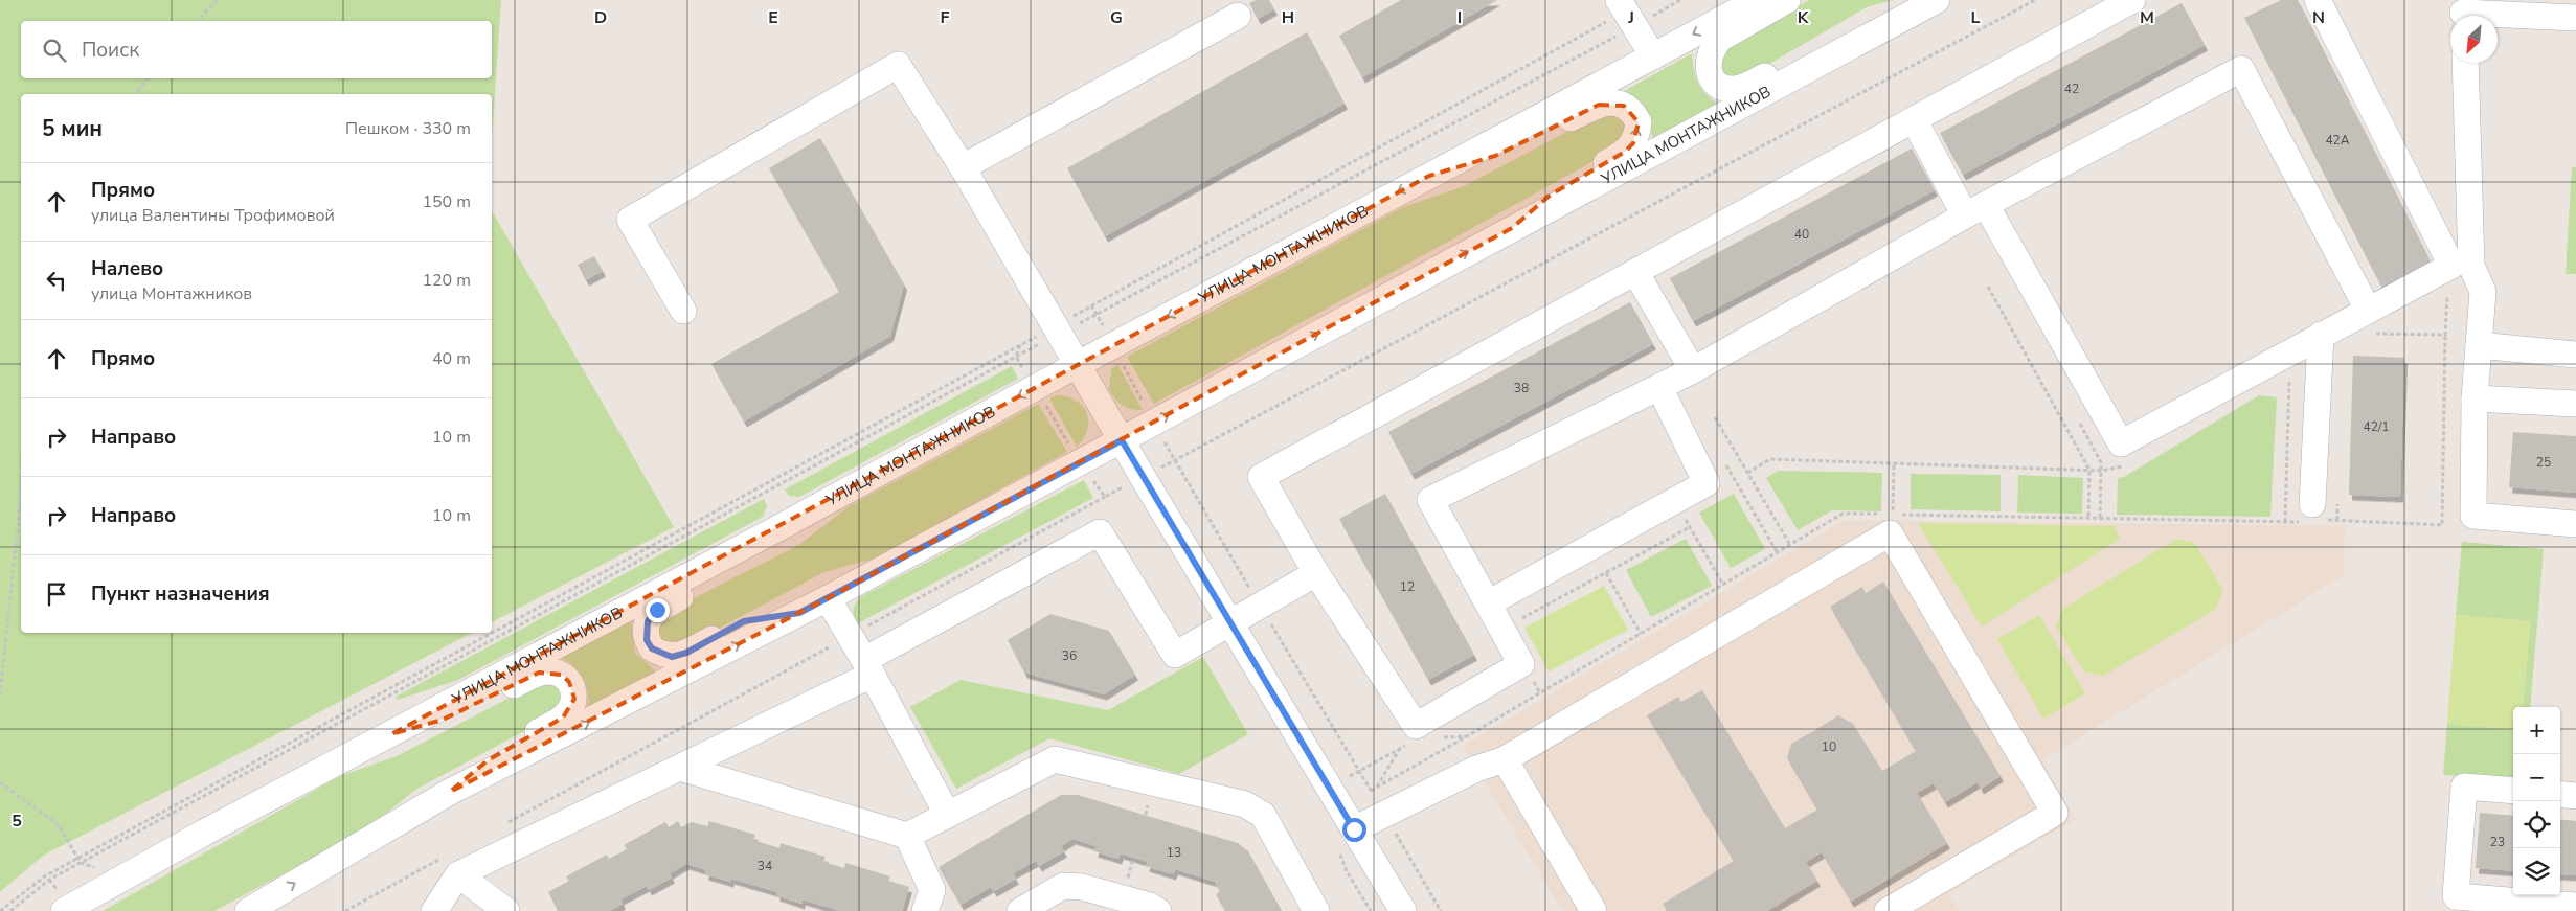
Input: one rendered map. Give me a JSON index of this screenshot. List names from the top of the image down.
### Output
{
  "streets": {
    "street": ["УЛИЦА МОНТАЖНИКОВ"]
  },
  "house_numbers": [
    "42",
    "42А",
    "40",
    "38",
    "42/1",
    "25",
    "12",
    "36",
    "10",
    "23",
    "13",
    "34"
  ],
  "north": "bottom left",
  "page": {
    "search": "Поиск",
    "heading": ["5 мин", "Пешком · 330 m"],
    "list": [
      ["Прямо", "улица Валентины Трофимовой", "150 m"],
      ["Налево", "улица Монтажников", "120 m"],
      ["Прямо", "40 m"],
      ["Направо", "10 m"],
      ["Направо", "10 m"],
      "Пункт назначения"
    ],
    "map_buttons": ["+", "−"]
  },
  "grid": {
    "columns": [
      "D",
      "E",
      "F",
      "G",
      "H",
      "I",
      "J",
      "K",
      "L",
      "M",
      "N"
    ],
    "rows": ["5"]
  }
}
